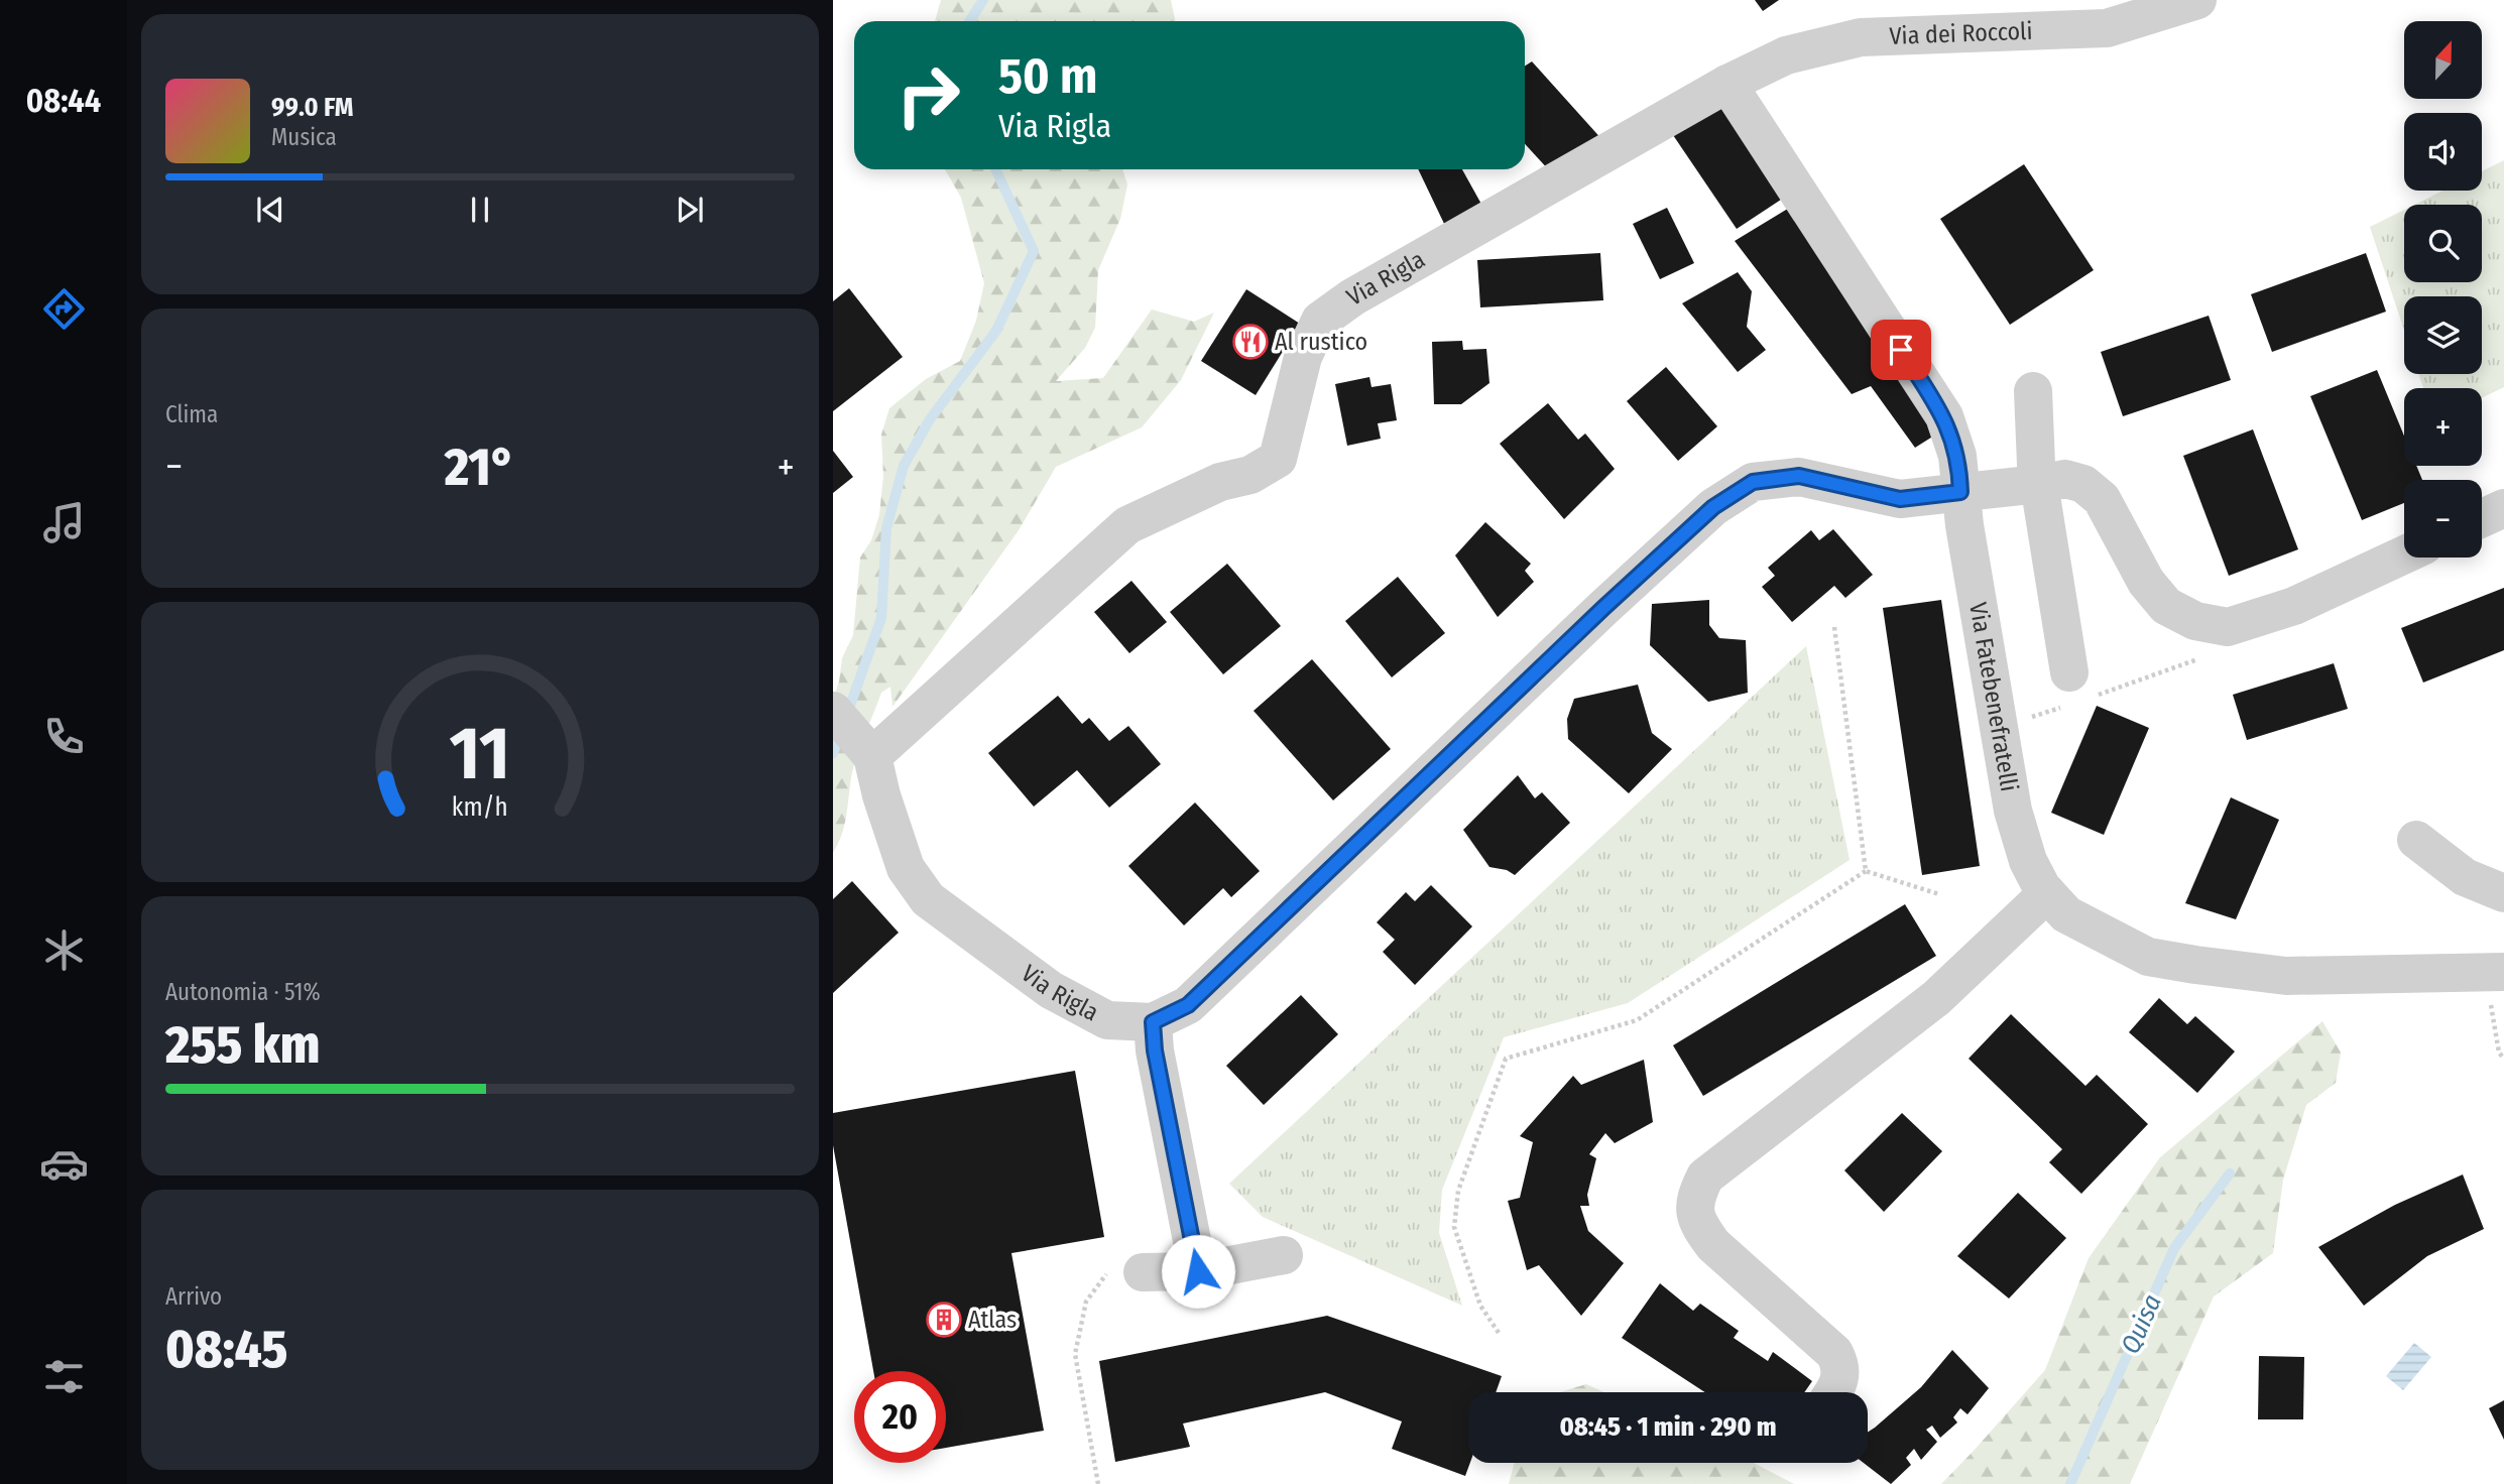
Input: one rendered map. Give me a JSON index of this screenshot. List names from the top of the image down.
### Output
{
  "streets": {
    "street": ["Via dei Roccoli", "Via Rigla", "Via Fatebenefratelli"]
  },
  "crossings": [
    ["Via dei Roccoli", "Via Rigla"],
    ["Via dei Roccoli", "Via Fatebenefratelli"],
    ["Via Rigla", "Via Fatebenefratelli"]
  ],
  "water": ["Quisa"],
  "places": {
    "restaurant": ["Al rustico"],
    "building": ["Atlas"]
  },
  "north": "top",
  "page": {
    "tabs": "08:44",
    "map_buttons": ["+", "−"],
    "turn": ["50 m", "Via Rigla"],
    "song": ["99.0 FM", "Musica"],
    "tile": [
      "Clima",
      ["Autonomia · 51%", "255 km"],
      ["Arrivo", "08:45"]
    ],
    "heat": ["−", "21°", "+"],
    "limit": "20",
    "trip": "08:45 · 1 min · 290 m",
    "gauge": ["11", "km/h"]
  }
}
